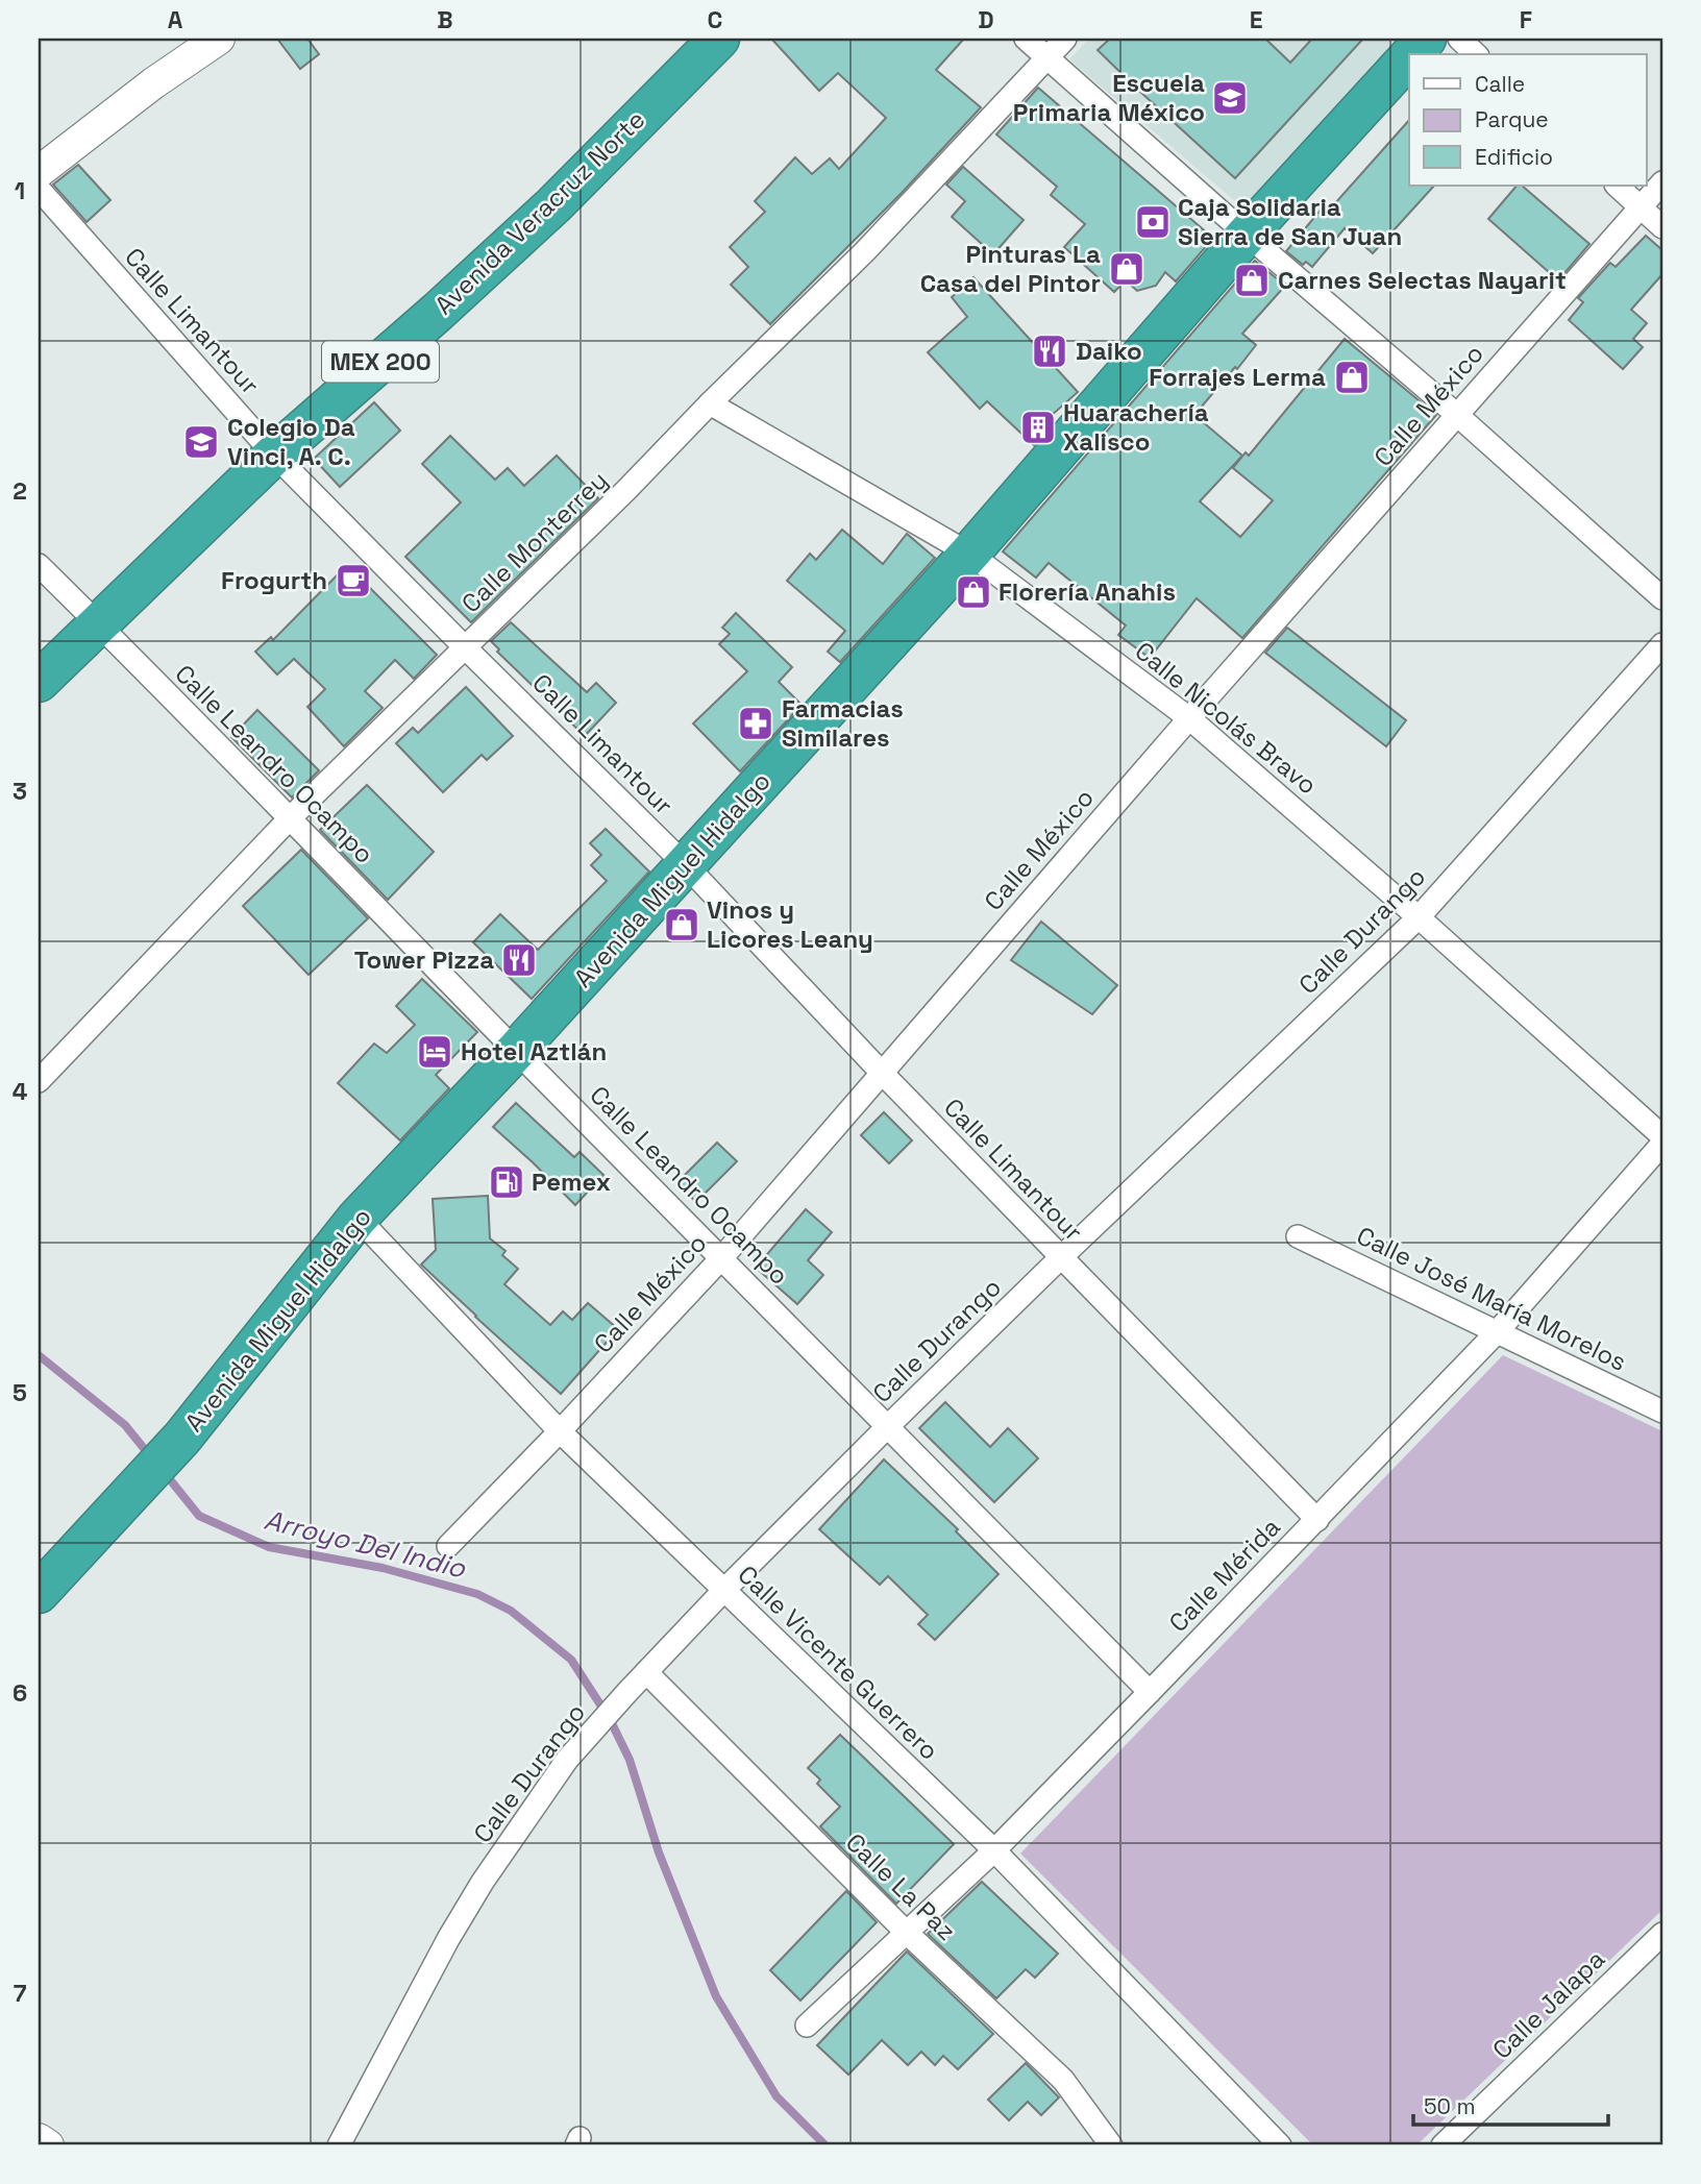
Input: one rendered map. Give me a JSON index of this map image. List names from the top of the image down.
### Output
{
  "streets": {
    "highway": ["Avenida Veracruz Norte", "MEX 200", "Avenida Miguel Hidalgo"],
    "street": [
      "Calle Limantour",
      "Calle México",
      "Calle Monterrey",
      "Calle Nicolás Bravo",
      "Calle Leandro Ocampo",
      "Calle Durango",
      "Calle José María Morelos",
      "Calle Mérida",
      "Calle Vicente Guerrero",
      "Calle La Paz",
      "Calle Jalapa"
    ]
  },
  "crossings": [
    ["Avenida Veracruz Norte", "Calle Limantour"],
    ["Avenida Veracruz Norte", "Calle Leandro Ocampo"],
    ["Calle Limantour", "Calle México"],
    ["Calle Limantour", "Calle Monterrey"],
    ["Calle Limantour", "Avenida Miguel Hidalgo"],
    ["Calle Limantour", "Calle Durango"],
    ["Calle Limantour", "Calle Mérida"],
    ["Calle México", "Calle Nicolás Bravo"],
    ["Calle México", "Calle Leandro Ocampo"],
    ["Calle México", "Calle Vicente Guerrero"],
    ["Calle Monterrey", "Calle Nicolás Bravo"],
    ["Calle Monterrey", "Calle Leandro Ocampo"],
    ["Calle Nicolás Bravo", "Avenida Miguel Hidalgo"],
    ["Calle Nicolás Bravo", "Calle Durango"],
    ["Calle Leandro Ocampo", "Avenida Miguel Hidalgo"],
    ["Calle Leandro Ocampo", "Calle Durango"],
    ["Calle Leandro Ocampo", "Calle Mérida"],
    ["Avenida Miguel Hidalgo", "Calle Vicente Guerrero"],
    ["Calle Durango", "Calle Vicente Guerrero"],
    ["Calle Durango", "Calle La Paz"],
    ["Calle José María Morelos", "Calle Mérida"],
    ["Calle Mérida", "Calle Vicente Guerrero"],
    ["Calle Mérida", "Calle La Paz"]
  ],
  "water": ["Arroyo Del Indio"],
  "places": {
    "school or university": ["Escuela Primaria México", "Colegio Da Vinci, A. C."],
    "bank": ["Caja Solidaria Sierra de San Juan"],
    "shop": [
      "Pinturas La Casa del Pintor",
      "Carnes Selectas Nayarit",
      "Forrajes Lerma",
      "Florería Anahis",
      "Vinos y Licores Leany"
    ],
    "restaurant": ["Daiko", "Tower Pizza"],
    "building": ["Huarachería Xalisco"],
    "cafe": ["Frogurth"],
    "pharmacy": ["Farmacias Similares"],
    "hotel": ["Hotel Aztlán"],
    "fuel station": ["Pemex"]
  },
  "legend": ["Calle", "Parque", "Edificio"],
  "scale_bar": "50 m",
  "grid": {
    "columns": [
      "A",
      "B",
      "C",
      "D",
      "E",
      "F"
    ],
    "rows": [
      "1",
      "2",
      "3",
      "4",
      "5",
      "6",
      "7"
    ]
  }
}
